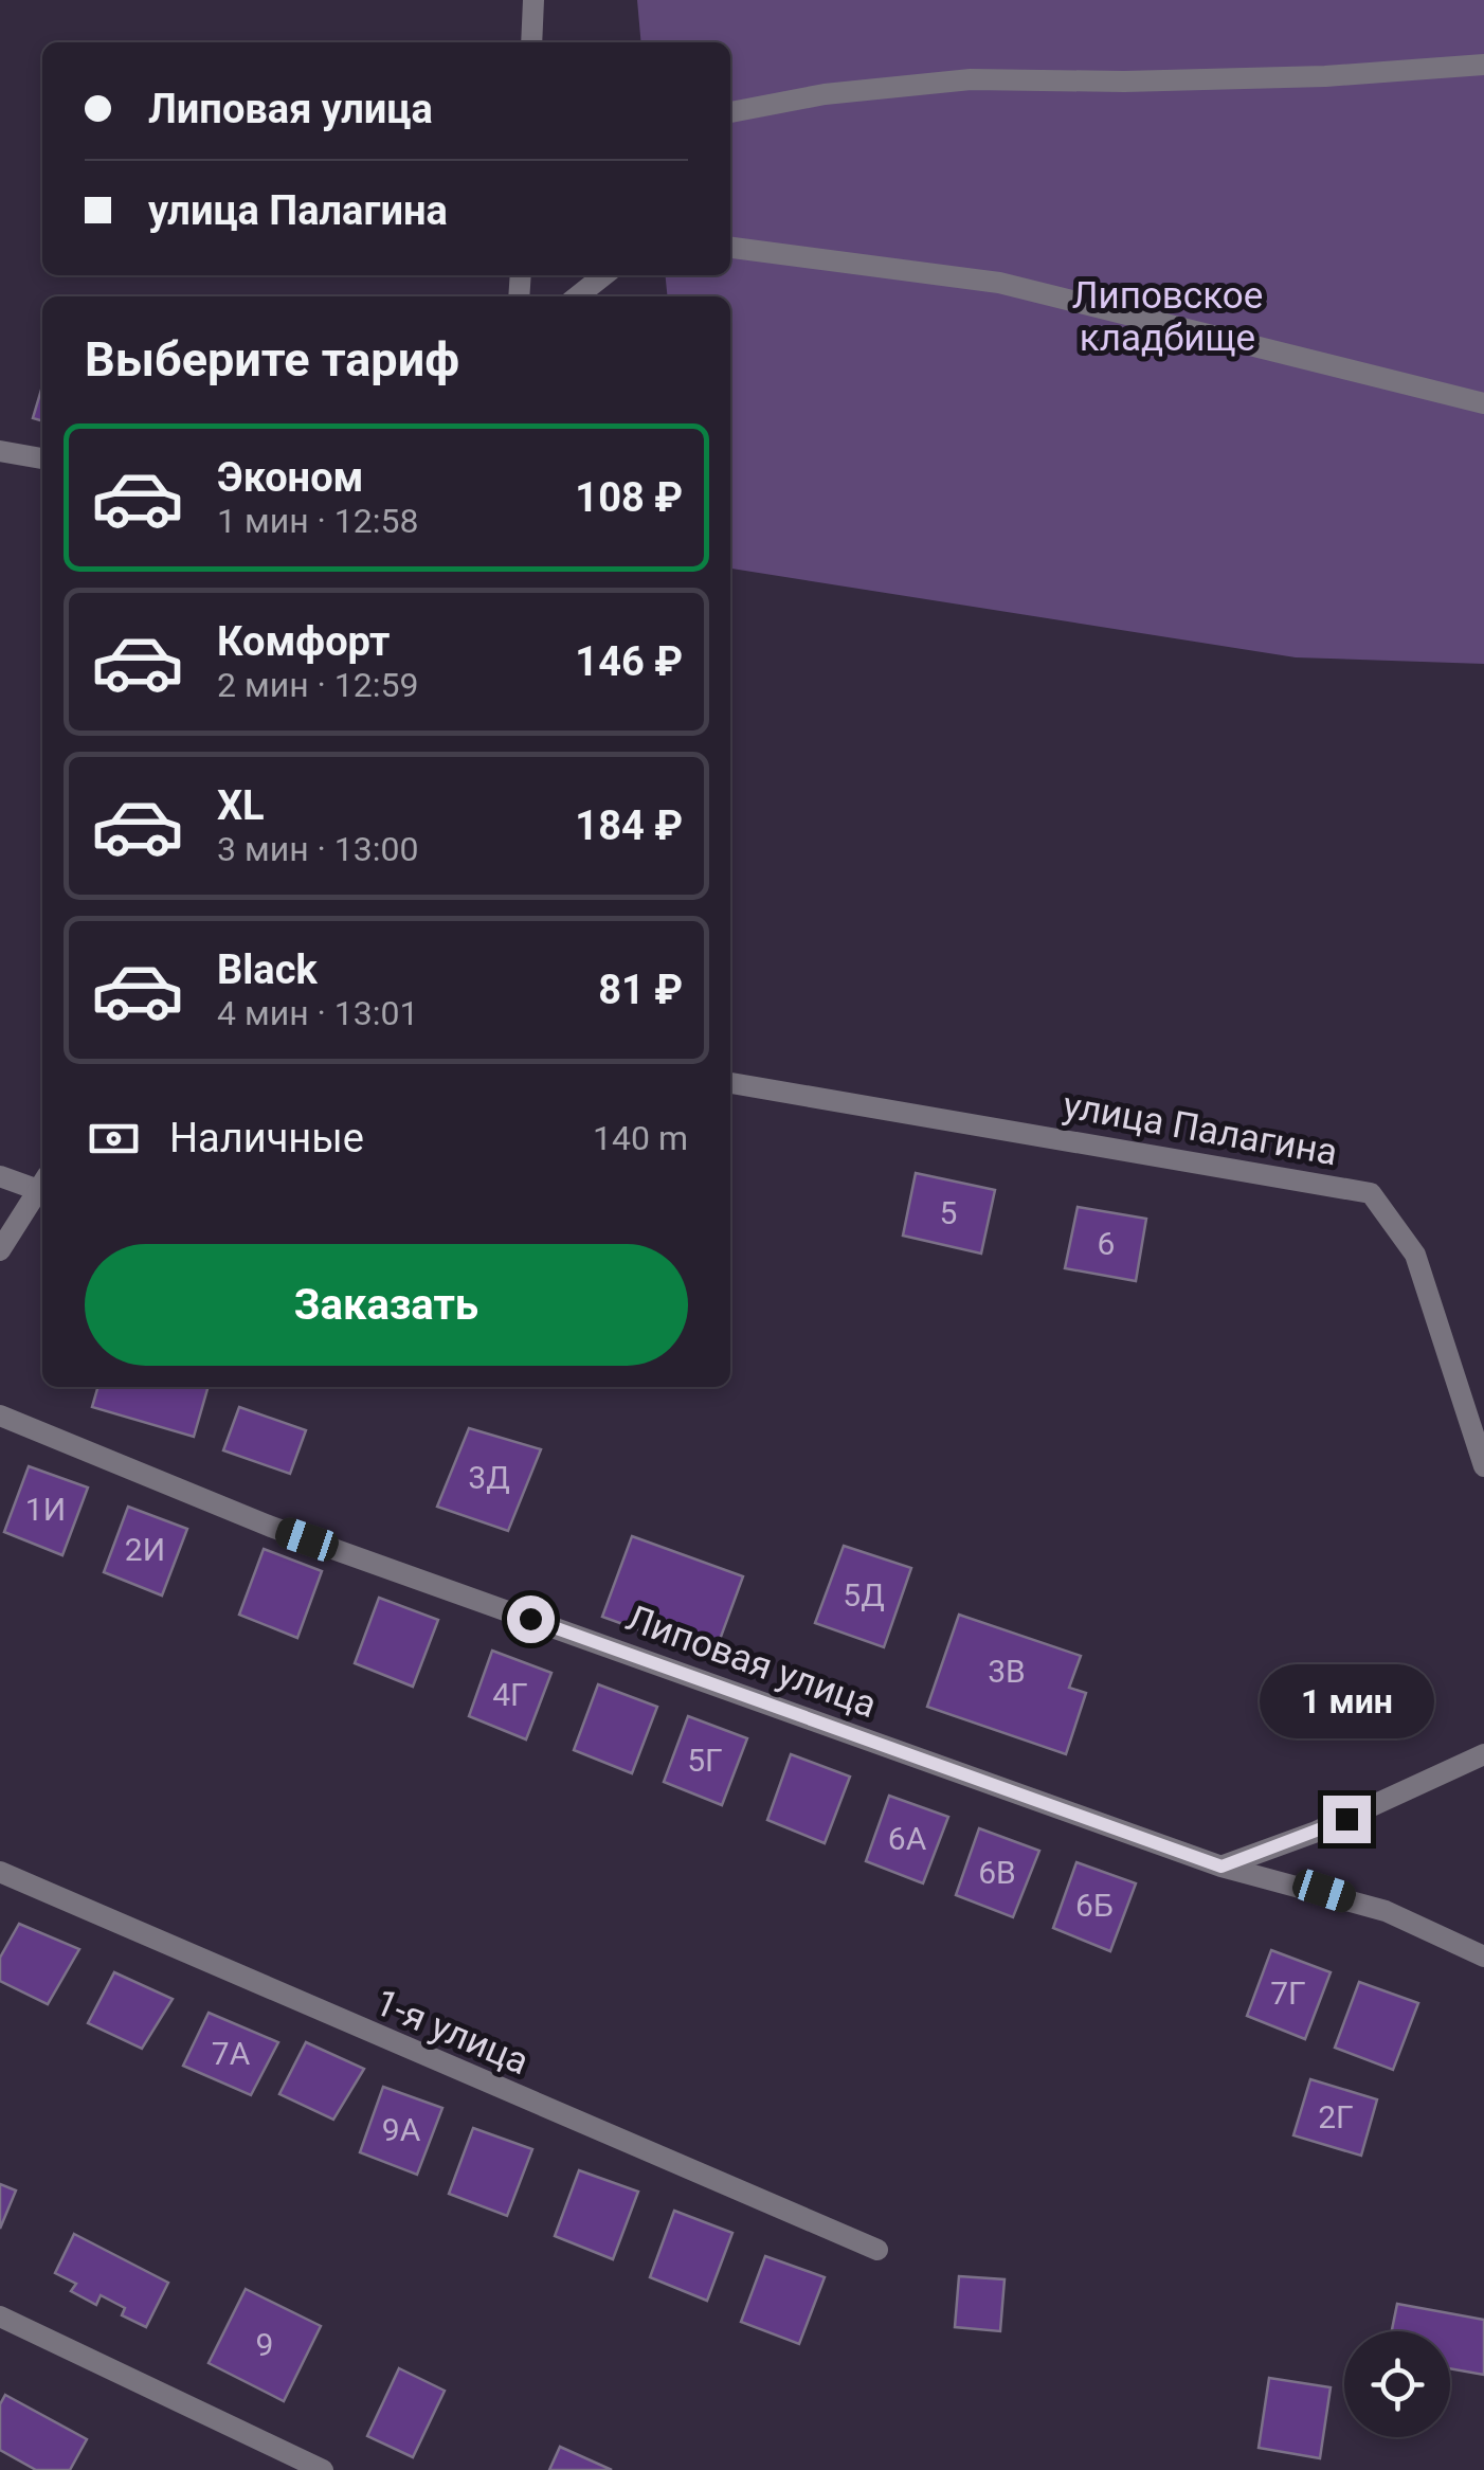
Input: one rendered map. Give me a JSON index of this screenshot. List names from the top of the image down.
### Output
{
  "streets": {
    "street": ["улица Палагина", "Липовая улица", "1-я улица"]
  },
  "parks": ["Липовское кладбище"],
  "house_numbers": [
    "5",
    "6",
    "3Д",
    "1И",
    "2И",
    "5Д",
    "3В",
    "4Г",
    "5Г",
    "6А",
    "6В",
    "6Б",
    "7Г",
    "7А",
    "2Г",
    "9А",
    "9"
  ],
  "page": {
    "banner": ["Липовая улица", "улица Палагина"],
    "heading": "Выберите тариф",
    "list": [
      {
        "name": "Эконом",
        "note": "1 мин · 12:58",
        "value": "108 ₽"
      },
      {
        "name": "Комфорт",
        "note": "2 мин · 12:59",
        "value": "146 ₽"
      },
      {
        "name": "XL",
        "note": "3 мин · 13:00",
        "value": "184 ₽"
      },
      {
        "name": "Black",
        "note": "4 мин · 13:01",
        "value": "81 ₽"
      }
    ],
    "pay": ["Наличные", "140 m"],
    "buttons": "Заказать",
    "bubble": "1 мин"
  }
}
